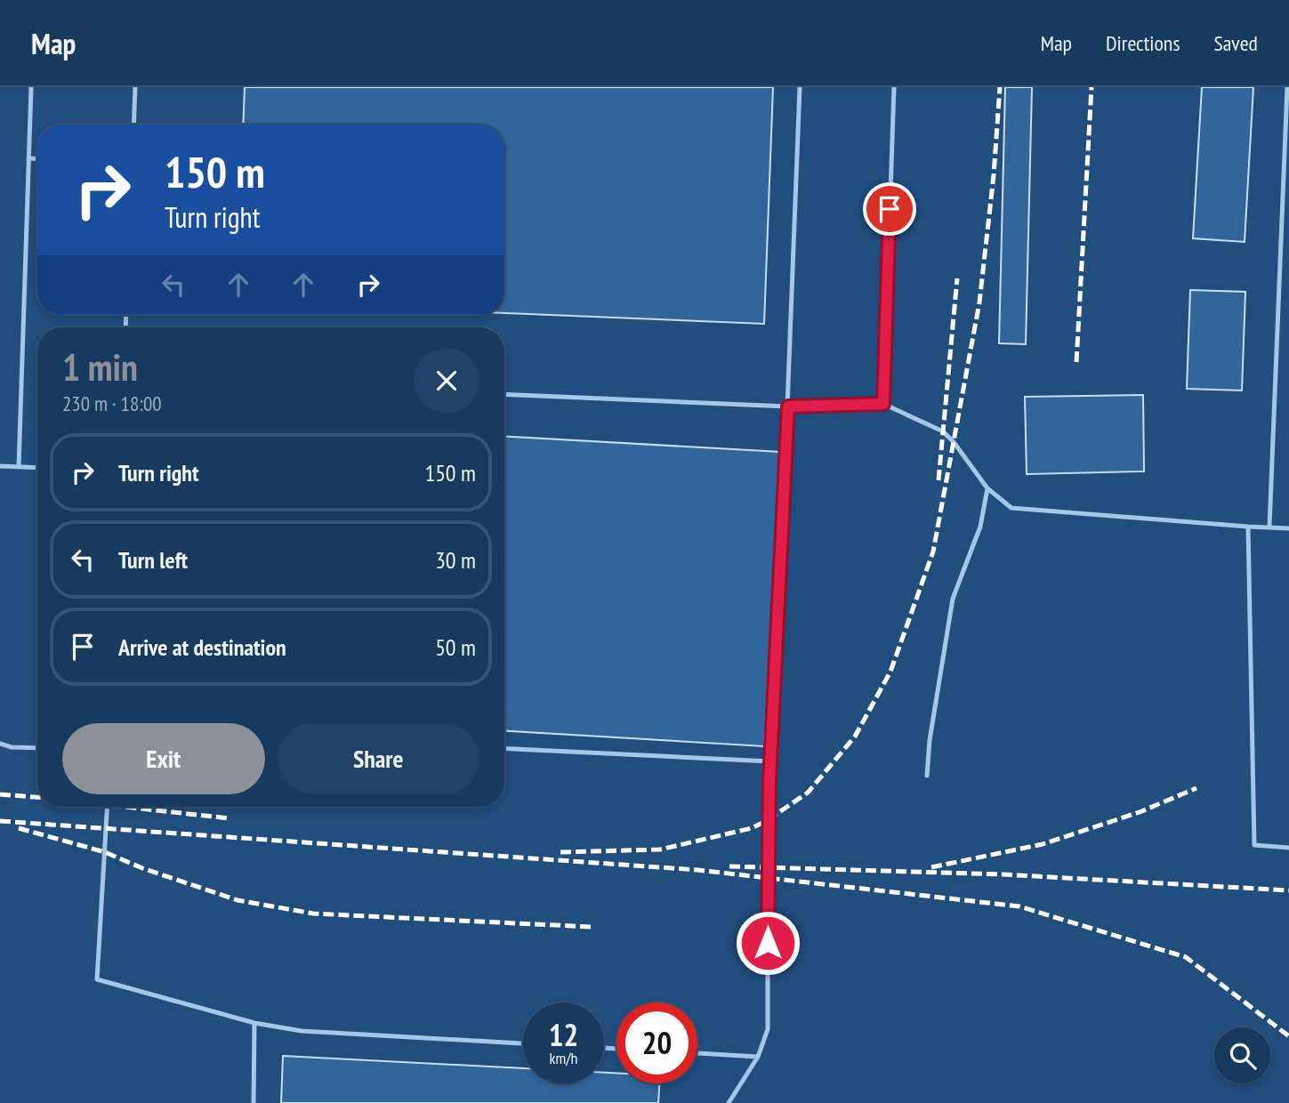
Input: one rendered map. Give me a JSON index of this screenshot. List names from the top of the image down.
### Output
{
  "page": {
    "header": "Map",
    "nav": ["Map", "Directions", "Saved"],
    "turn": ["150 m", "Turn right"],
    "heading": ["1 min", "230 m · 18:00"],
    "list": [
      {
        "name": "Turn right",
        "value": "150 m"
      },
      {
        "name": "Turn left",
        "value": "30 m"
      },
      {
        "name": "Arrive at destination",
        "value": "50 m"
      }
    ],
    "buttons": ["Exit", "Share"],
    "speed": "12 km/h",
    "limit": "20"
  }
}
